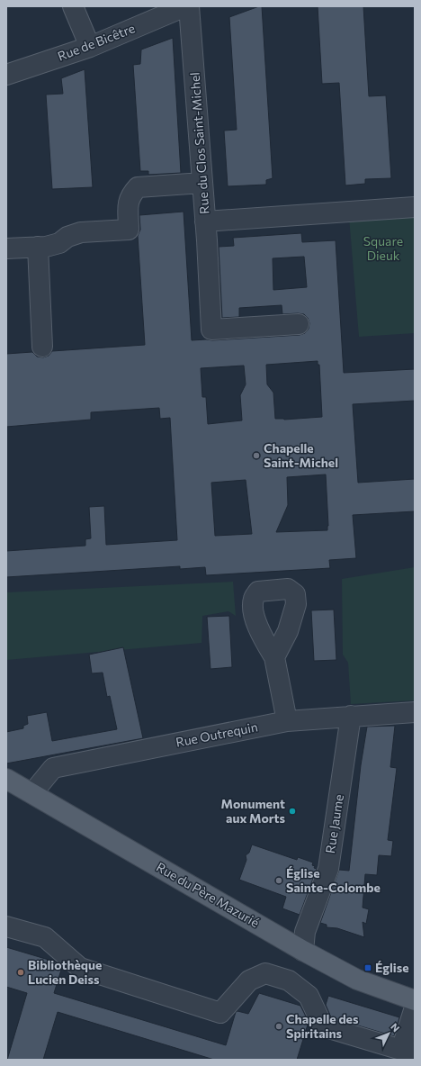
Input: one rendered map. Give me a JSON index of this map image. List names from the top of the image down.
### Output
{
  "streets": {
    "main road": ["Rue du Père Mazurié"],
    "street": [
      "Rue de Bicêtre",
      "Rue du Clos Saint-Michel",
      "Rue Outrequin",
      "Rue Jaume"
    ]
  },
  "crossings": [
    ["Rue Outrequin", "Rue Jaume"],
    ["Rue Outrequin", "Rue du Père Mazurié"],
    ["Rue Jaume", "Rue du Père Mazurié"]
  ],
  "parks": ["Square Dieuk"],
  "places": {
    "other": [
      "Chapelle Saint-Michel",
      "Monument aux Morts",
      "Église Sainte-Colombe",
      "Bibliothèque Lucien Deiss",
      "Chapelle des Spiritains"
    ],
    "transit": ["Église"]
  },
  "north": "top right"
}
